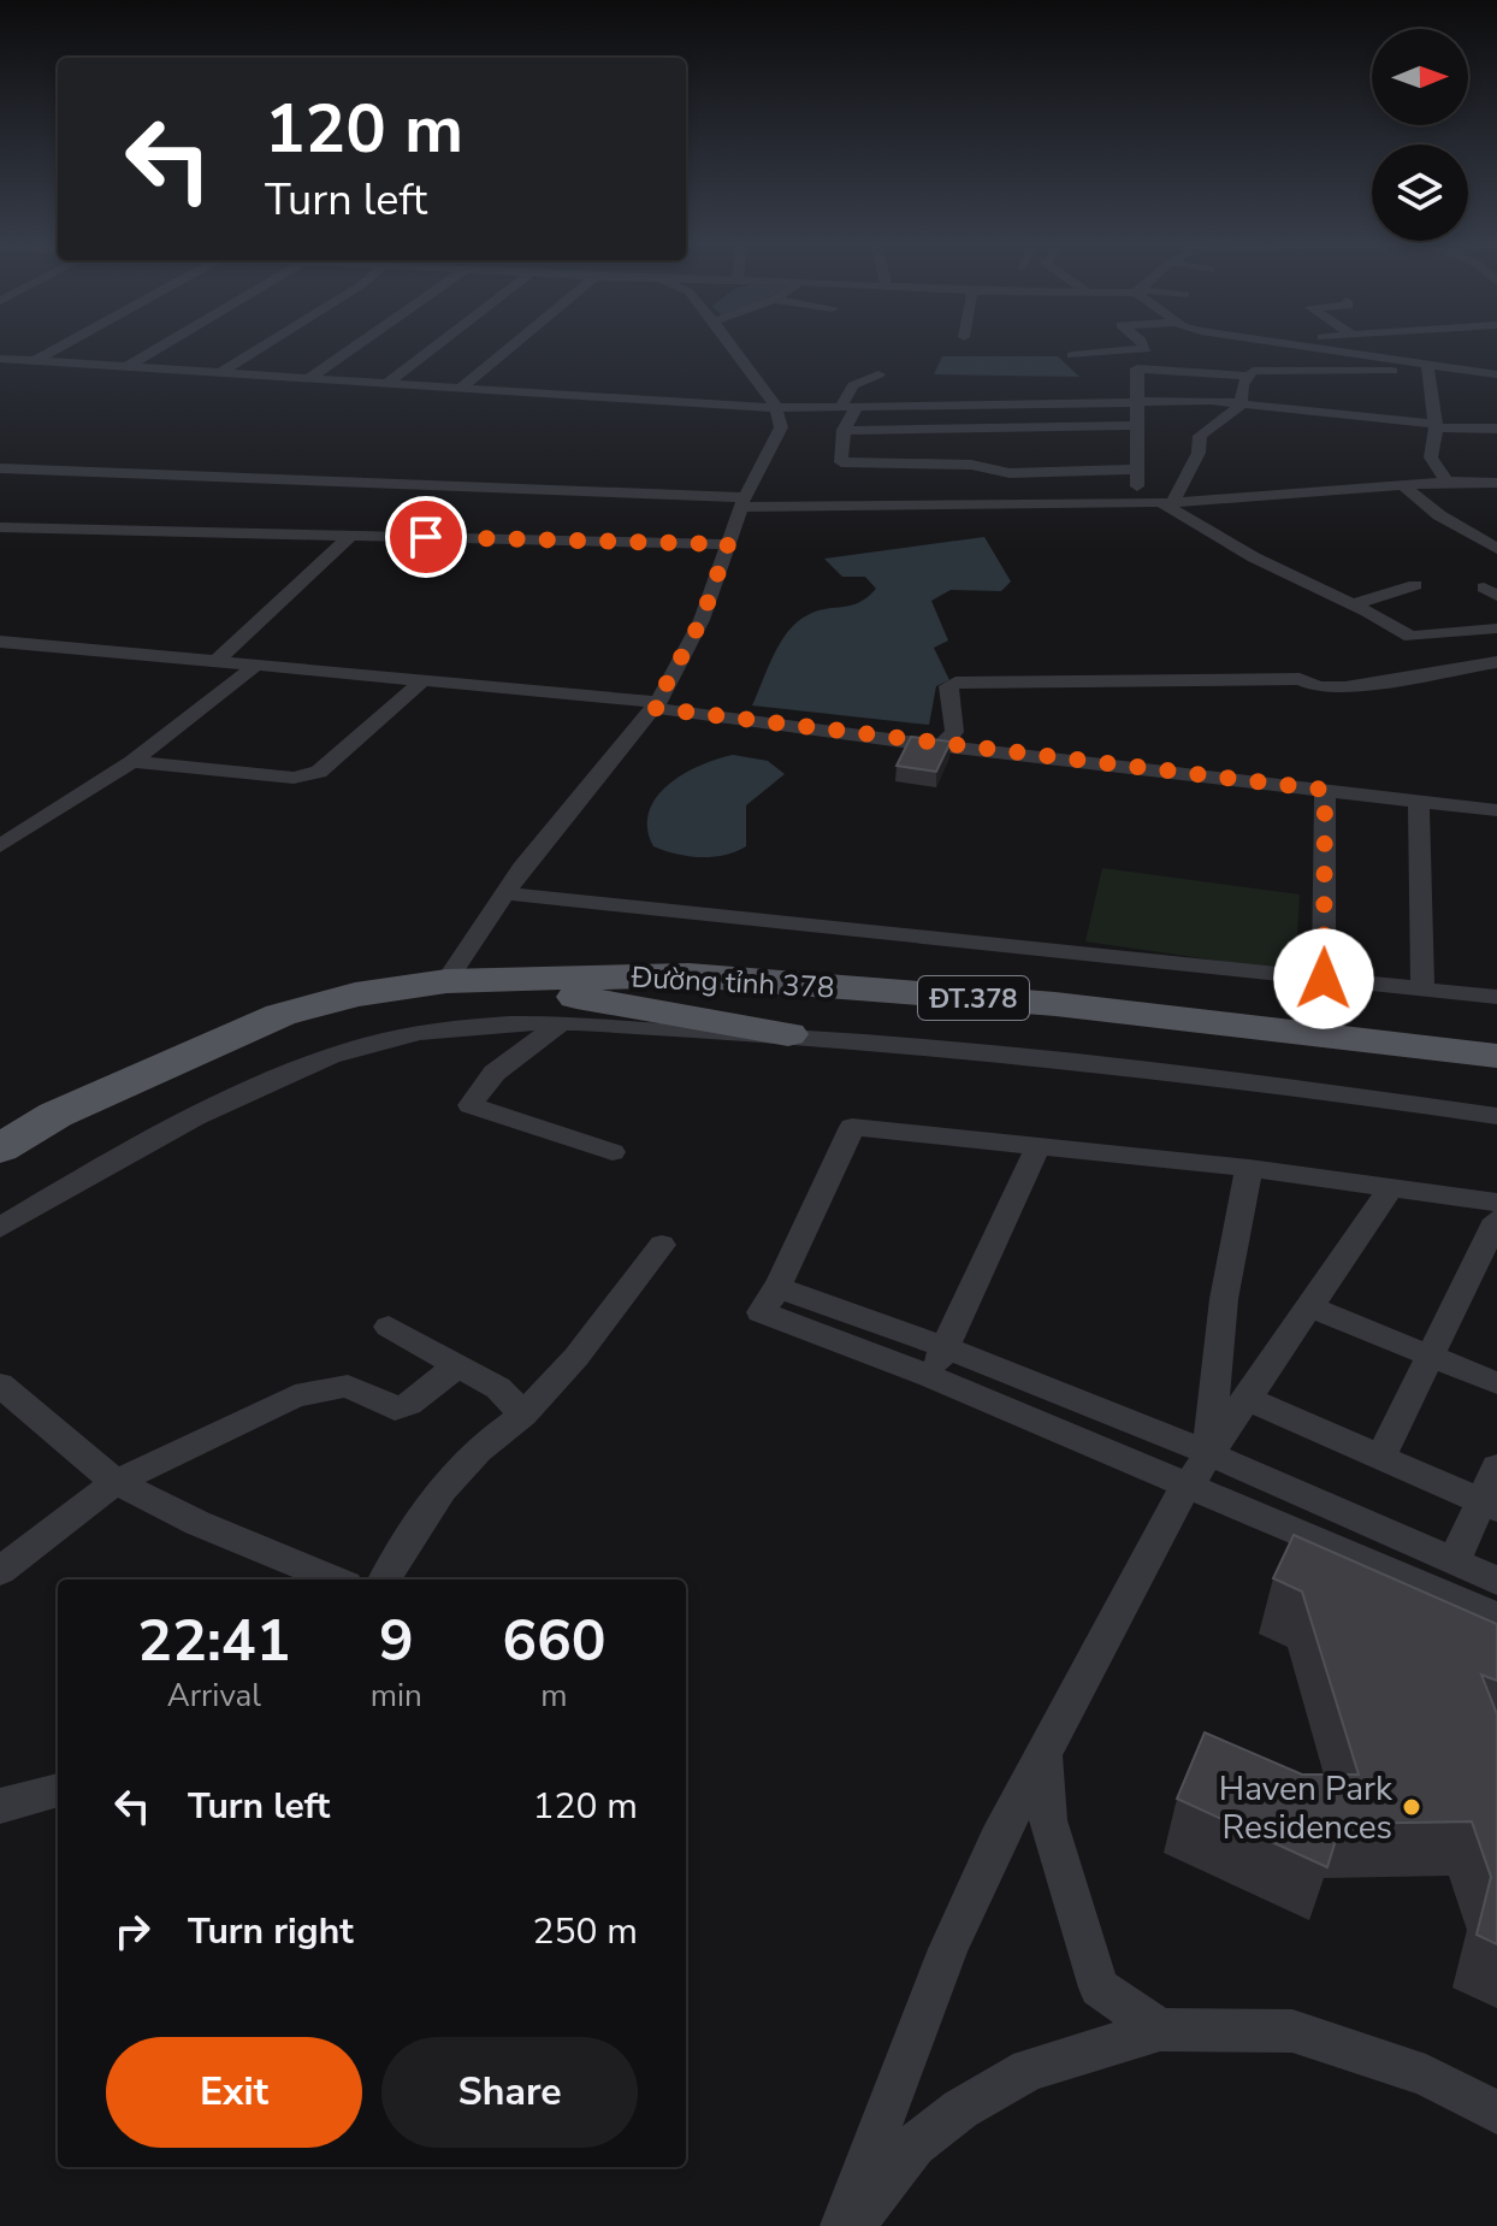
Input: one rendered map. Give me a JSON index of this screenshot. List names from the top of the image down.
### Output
{
  "streets": {
    "main road": ["Đường tỉnh 378", "ĐT.378"]
  },
  "places": ["Haven Park Residences"],
  "north": "right",
  "page": {
    "turn": ["120 m", "Turn left"],
    "eta": [
      "22:41",
      "Arrival",
      "9",
      "min",
      "660",
      "m"
    ],
    "list": [
      {
        "name": "Turn left",
        "value": "120 m"
      },
      {
        "name": "Turn right",
        "value": "250 m"
      }
    ],
    "buttons": ["Exit", "Share"]
  }
}
